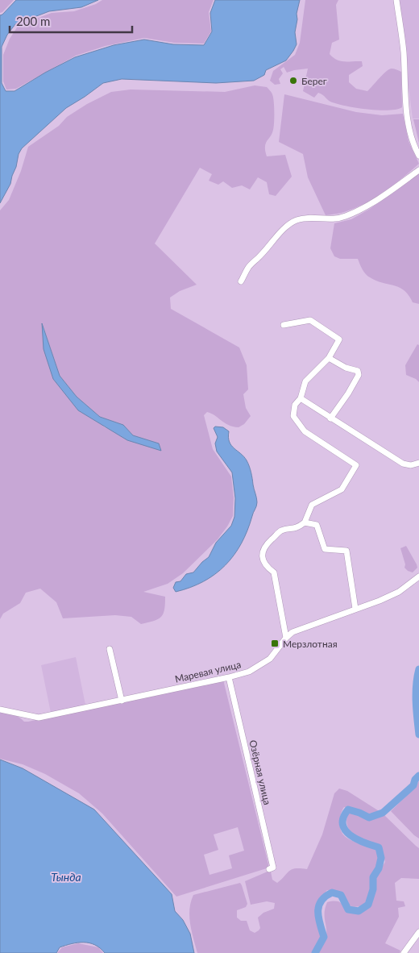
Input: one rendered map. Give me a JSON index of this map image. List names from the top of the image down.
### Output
{
  "streets": {
    "street": ["Маревая улица", "Озёрная улица"]
  },
  "crossings": [
    ["Маревая улица", "Озёрная улица"]
  ],
  "water": ["Тында"],
  "places": {
    "other": ["Берег"],
    "transit": ["Мерзлотная"]
  },
  "scale_bar": "200 m"
}
